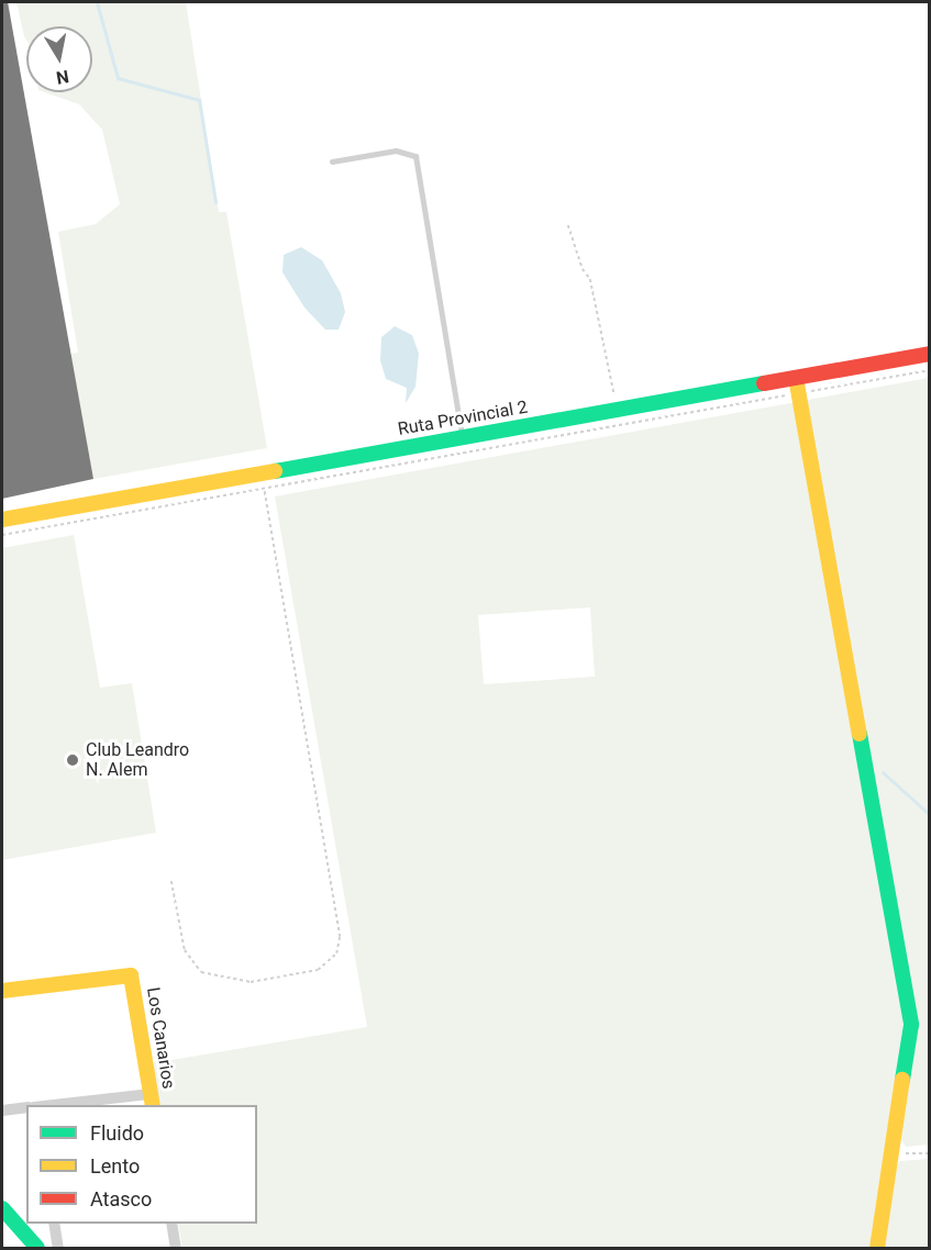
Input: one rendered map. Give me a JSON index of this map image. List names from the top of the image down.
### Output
{
  "streets": {
    "street": ["Ruta Provincial 2", "Los Canarios"]
  },
  "places": ["Club Leandro N. Alem"],
  "legend": ["Fluido", "Lento", "Atasco"],
  "north": "bottom"
}
